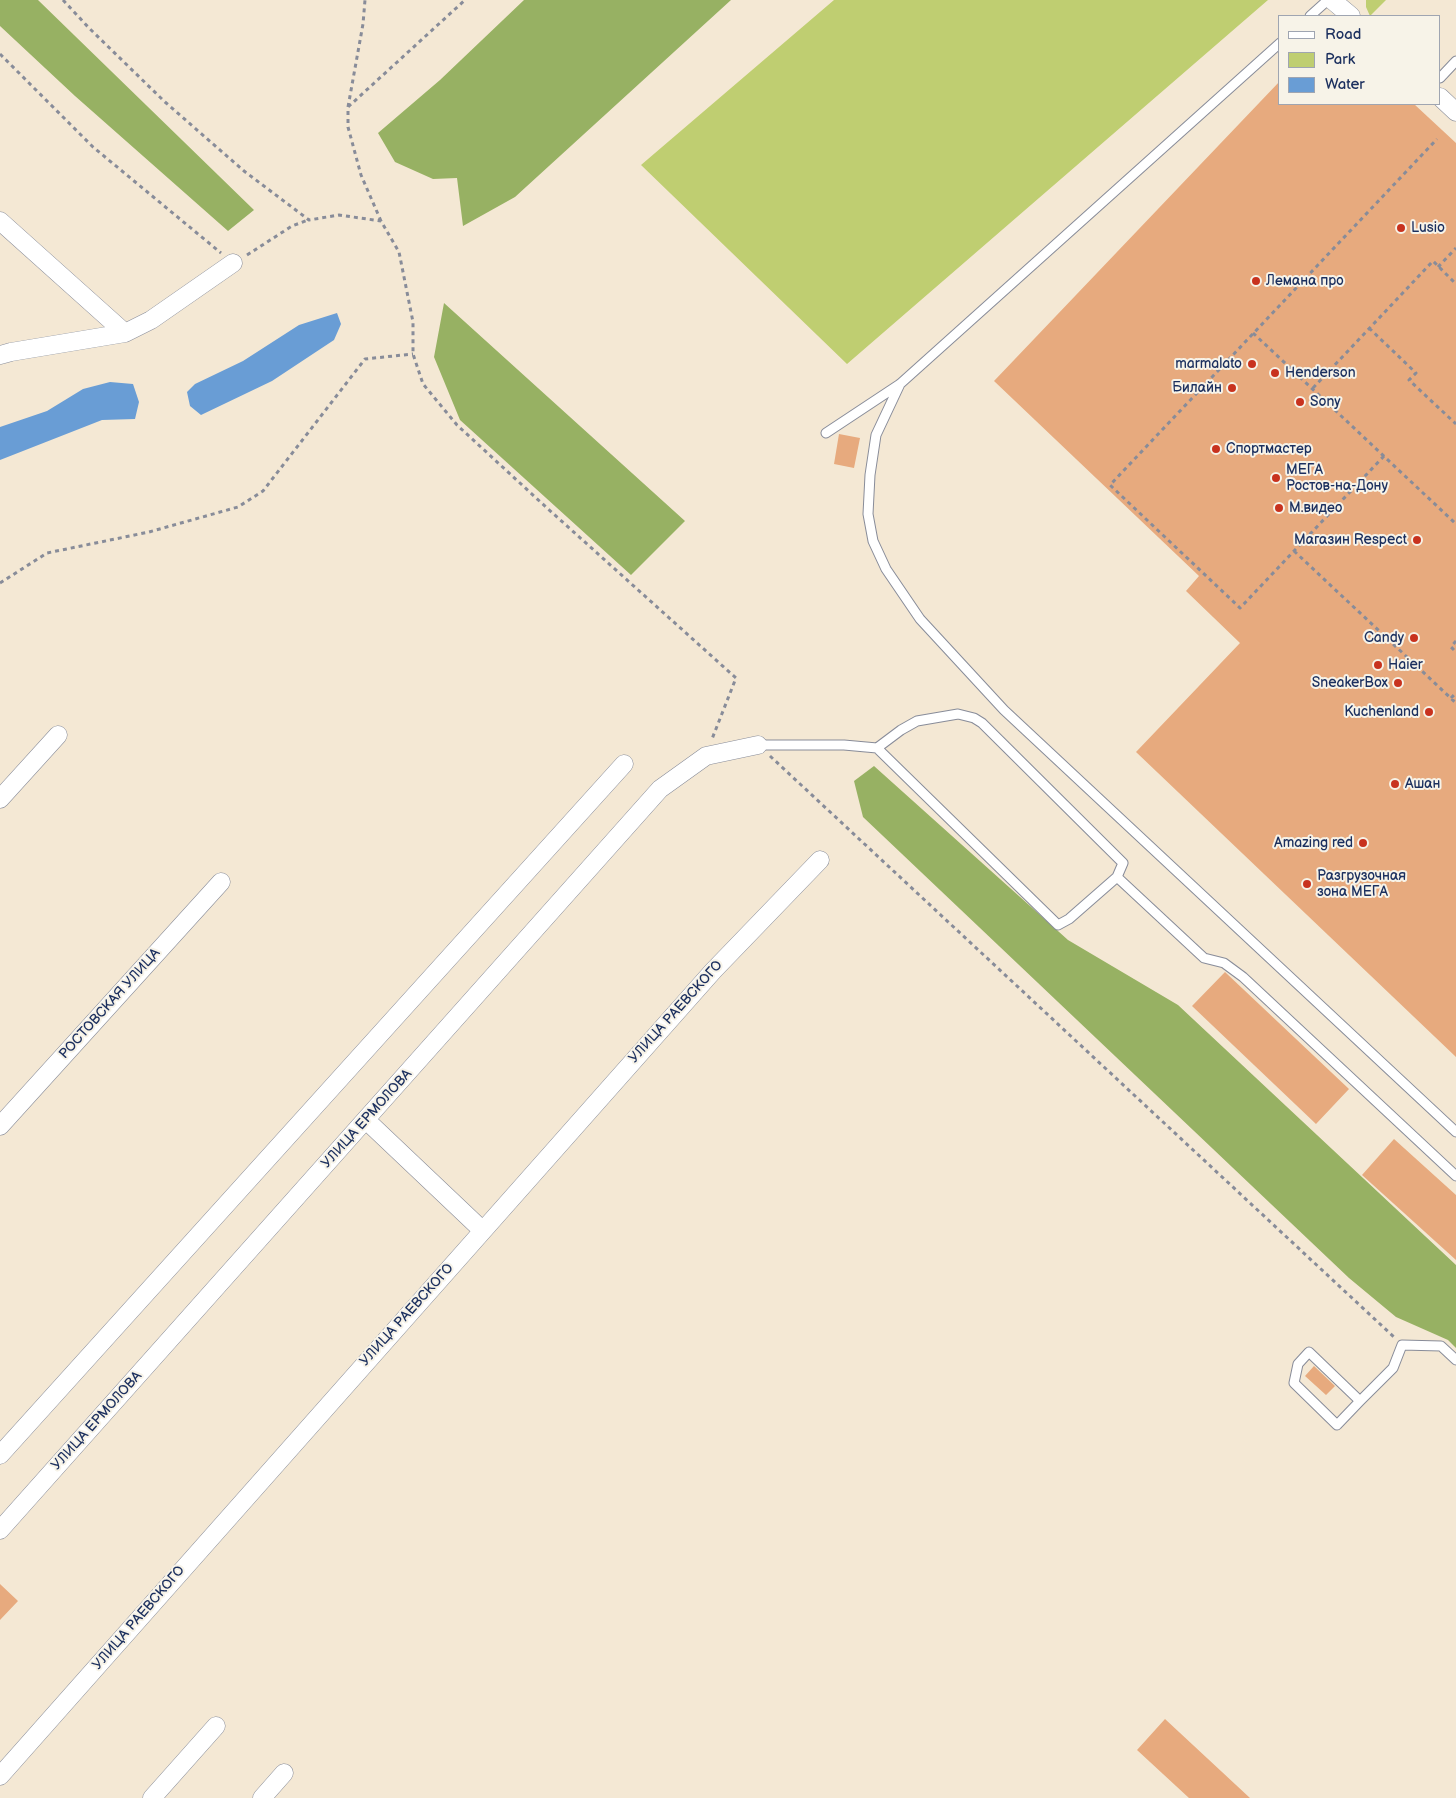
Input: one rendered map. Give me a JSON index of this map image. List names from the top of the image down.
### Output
{
  "streets": {
    "street": ["РОСТОВСКАЯ УЛИЦА", "УЛИЦА РАЕВСКОГО", "УЛИЦА ЕРМОЛОВА"]
  },
  "places": [
    "Lusio",
    "Лемана про",
    "marmalato",
    "Henderson",
    "Билайн",
    "Sony",
    "Спортмастер",
    "МЕГА Ростов-на-Дону",
    "М.видео",
    "Магазин Respect",
    "Candy",
    "Haier",
    "SneakerBox",
    "Kuchenland",
    "Ашан",
    "Amazing red",
    "Разгрузочная зона МЕГА"
  ],
  "legend": ["Road", "Park", "Water"]
}
